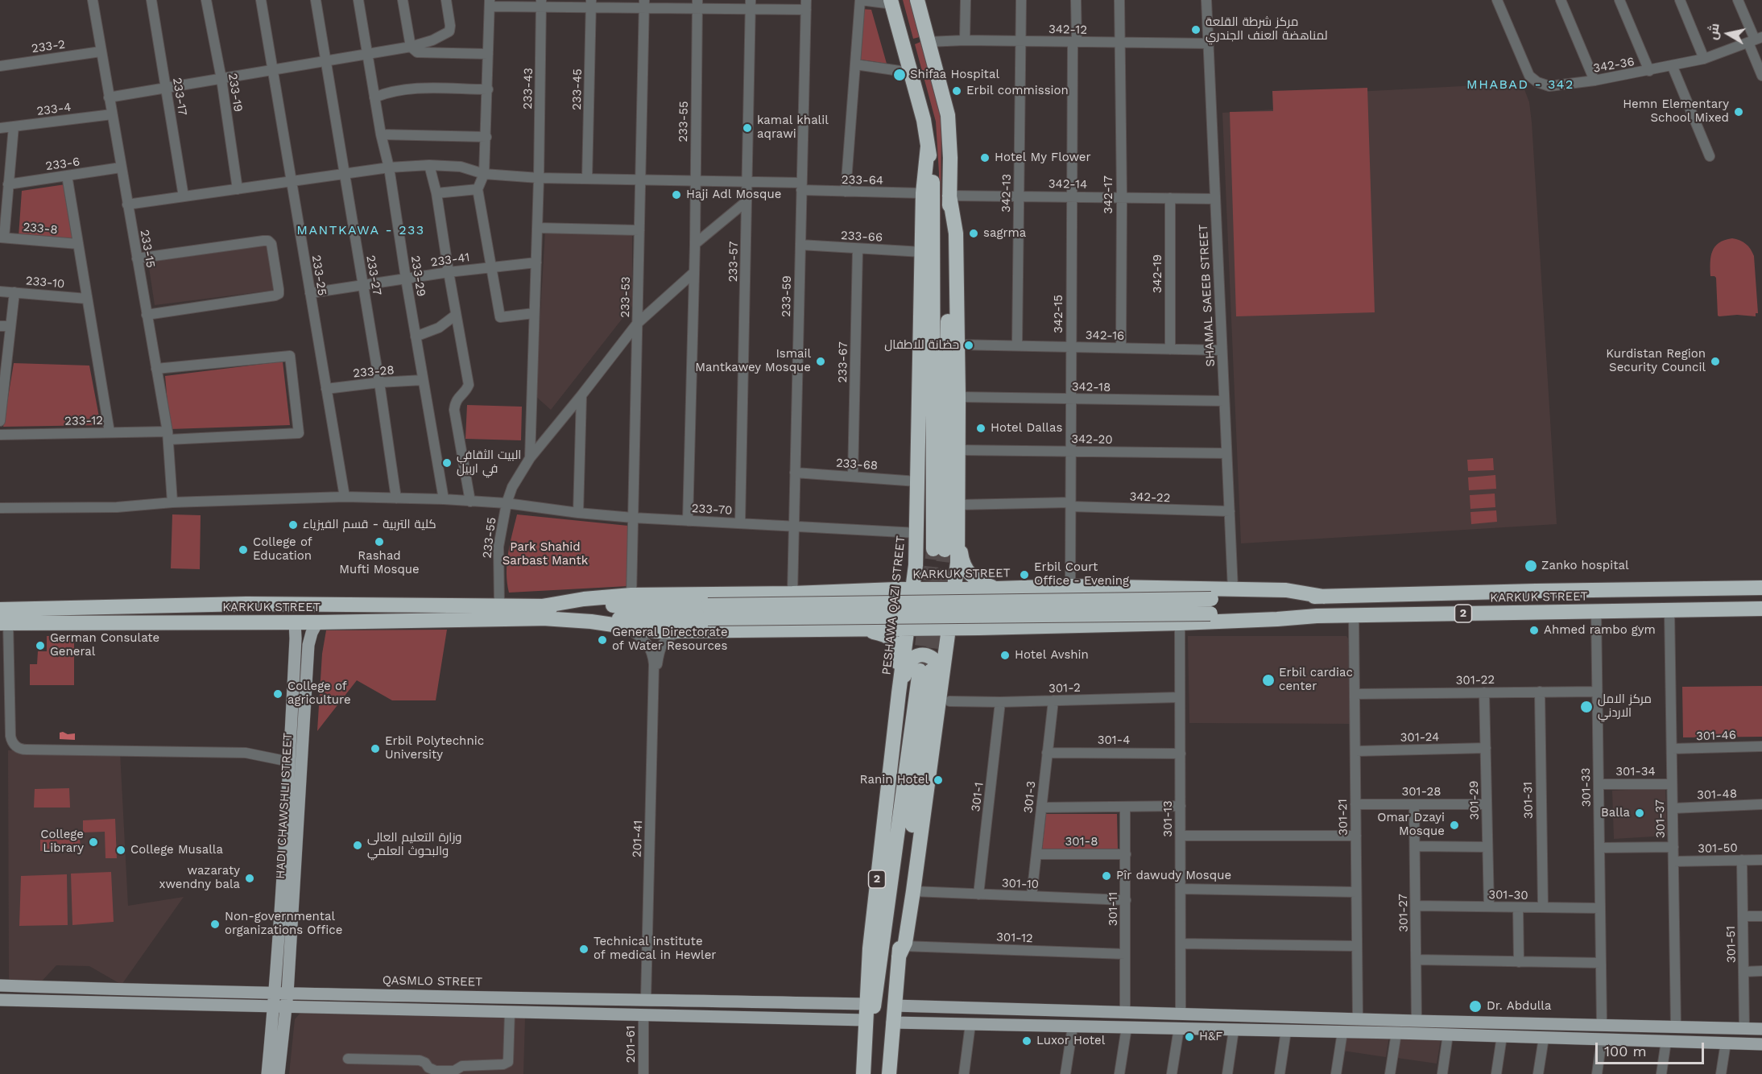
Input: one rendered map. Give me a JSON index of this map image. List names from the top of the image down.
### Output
{
  "streets": {
    "highway": ["KARKUK STREET", "PESHAWA QAZI STREET", "2"],
    "main road": ["HADI CHAWSHLI STREET", "QASMLO STREET"],
    "street": [
      "342-12",
      "233-2",
      "342-36",
      "233-43",
      "233-45",
      "233-19",
      "233-17",
      "233-4",
      "233-55",
      "233-6",
      "233-64",
      "342-14",
      "342-13",
      "342-17",
      "233-8",
      "233-66",
      "233-15",
      "233-41",
      "233-57",
      "342-19",
      "233-25",
      "233-27",
      "233-29",
      "233-10",
      "SHAMAL SAEEB STREET",
      "233-59",
      "233-53",
      "342-15",
      "342-16",
      "233-67",
      "233-28",
      "342-18",
      "233-12",
      "342-20",
      "233-68",
      "342-22",
      "233-70",
      "301-22",
      "301-2",
      "301-46",
      "301-24",
      "301-4",
      "301-34",
      "301-33",
      "301-28",
      "301-48",
      "301-1",
      "301-3",
      "301-29",
      "301-31",
      "301-21",
      "301-13",
      "301-37",
      "201-41",
      "301-8",
      "301-50",
      "301-10",
      "301-30",
      "301-11",
      "301-27",
      "301-12",
      "301-51",
      "201-61"
    ]
  },
  "crossings": [
    ["342-12", "342-13"],
    ["342-12", "342-17"],
    ["342-12", "SHAMAL SAEEB STREET"],
    ["342-12", "342-15"],
    ["342-12", "PESHAWA QAZI STREET"],
    ["233-2", "233-15"],
    ["233-43", "233-55"],
    ["233-43", "233-64"],
    ["233-43", "233-41"],
    ["233-45", "233-64"],
    ["233-19", "233-64"],
    ["233-17", "233-64"],
    ["233-4", "233-15"],
    ["233-55", "233-64"],
    ["233-55", "233-53"],
    ["233-55", "233-70"],
    ["233-55", "KARKUK STREET"],
    ["233-6", "233-15"],
    ["233-64", "233-15"],
    ["233-64", "233-57"],
    ["233-64", "233-25"],
    ["233-64", "233-27"],
    ["233-64", "233-29"],
    ["233-64", "233-59"],
    ["233-64", "233-53"],
    ["233-64", "PESHAWA QAZI STREET"],
    ["342-14", "342-13"],
    ["342-14", "342-17"],
    ["342-14", "342-19"],
    ["342-14", "SHAMAL SAEEB STREET"],
    ["342-14", "342-15"],
    ["342-14", "PESHAWA QAZI STREET"],
    ["342-13", "342-16"],
    ["342-17", "342-16"],
    ["233-66", "233-59"],
    ["233-66", "233-67"],
    ["233-66", "PESHAWA QAZI STREET"],
    ["233-15", "233-12"],
    ["233-15", "233-70"],
    ["233-41", "233-25"],
    ["233-41", "233-27"],
    ["233-41", "233-29"],
    ["233-57", "233-70"],
    ["342-19", "342-16"],
    ["233-25", "233-28"],
    ["233-25", "233-70"],
    ["233-27", "233-28"],
    ["233-27", "233-70"],
    ["233-29", "233-28"],
    ["233-29", "233-70"],
    ["SHAMAL SAEEB STREET", "342-16"],
    ["SHAMAL SAEEB STREET", "342-18"],
    ["SHAMAL SAEEB STREET", "342-20"],
    ["SHAMAL SAEEB STREET", "342-22"],
    ["SHAMAL SAEEB STREET", "KARKUK STREET"],
    ["233-59", "233-68"],
    ["233-59", "233-70"],
    ["233-59", "KARKUK STREET"],
    ["233-53", "233-70"],
    ["233-53", "KARKUK STREET"],
    ["342-15", "342-16"],
    ["342-15", "342-18"],
    ["342-15", "342-20"],
    ["342-15", "342-22"],
    ["342-15", "KARKUK STREET"],
    ["342-16", "PESHAWA QAZI STREET"],
    ["233-67", "233-68"],
    ["342-18", "PESHAWA QAZI STREET"],
    ["342-20", "PESHAWA QAZI STREET"],
    ["233-68", "PESHAWA QAZI STREET"],
    ["342-22", "PESHAWA QAZI STREET"],
    ["233-70", "PESHAWA QAZI STREET"],
    ["KARKUK STREET", "PESHAWA QAZI STREET"],
    ["KARKUK STREET", "2"],
    ["KARKUK STREET", "301-33"],
    ["KARKUK STREET", "HADI CHAWSHLI STREET"],
    ["KARKUK STREET", "301-21"],
    ["KARKUK STREET", "301-13"],
    ["KARKUK STREET", "301-37"],
    ["KARKUK STREET", "201-41"],
    ["PESHAWA QAZI STREET", "2"],
    ["PESHAWA QAZI STREET", "301-2"],
    ["PESHAWA QAZI STREET", "301-10"],
    ["PESHAWA QAZI STREET", "301-12"],
    ["PESHAWA QAZI STREET", "QASMLO STREET"],
    ["2", "301-2"],
    ["301-22", "301-33"],
    ["301-22", "301-29"],
    ["301-22", "301-31"],
    ["301-22", "301-21"],
    ["301-2", "301-1"],
    ["301-2", "301-3"],
    ["301-2", "301-13"],
    ["301-46", "301-37"],
    ["301-24", "301-29"],
    ["301-24", "301-21"],
    ["301-4", "301-3"],
    ["301-4", "301-13"],
    ["301-34", "301-33"],
    ["301-34", "301-37"],
    ["301-33", "301-30"],
    ["301-28", "301-29"],
    ["301-28", "301-21"],
    ["301-28", "301-27"],
    ["301-48", "301-37"],
    ["301-1", "301-10"],
    ["301-3", "301-8"],
    ["301-3", "301-10"],
    ["301-29", "301-30"],
    ["301-31", "301-30"],
    ["HADI CHAWSHLI STREET", "QASMLO STREET"],
    ["301-37", "301-50"],
    ["201-41", "QASMLO STREET"],
    ["301-8", "301-11"],
    ["301-50", "301-51"],
    ["301-10", "301-11"],
    ["301-30", "301-27"],
    ["301-11", "301-12"]
  ],
  "districts": ["MHABAD - 342", "MANTKAWA - 233"],
  "parks": ["Park Shahid Sarbast Mantk"],
  "places": [
    "مركز شرطة القلعة لمناهضة العنف الجندري",
    "Shifaa Hospital",
    "Erbil commission",
    "Hemn Elementary School Mixed",
    "kamal khalil aqrawi",
    "Hotel My Flower",
    "Haji Adl Mosque",
    "sagrma",
    "حضانة للاطفال",
    "Ismail Mantkawey Mosque",
    "Kurdistan Region Security Council",
    "Hotel Dallas",
    "البيت الثقافي في اربيل",
    "كلية التربية - قسم الفيزياء",
    "Rashad Mufti Mosque",
    "College of Education",
    "Zanko hospital",
    "Erbil Court Office - Evening",
    "Ahmed rambo gym",
    "General Directorate of Water Resources",
    "German Consulate General",
    "Hotel Avshin",
    "Erbil cardiac center",
    "College of agriculture",
    "مركز الامل الاردني",
    "Erbil Polytechnic University",
    "Ranin Hotel",
    "Balla",
    "Omar Dzayi Mosque",
    "College Library",
    "وزارة التعليم العالى والبحوث العلمي",
    "College Musalla",
    "Pîr dawudy Mosque",
    "wazaraty xwendny bala",
    "Non-governmental organizations Office",
    "Technical institute of medical in Hewler",
    "Dr. Abdulla",
    "H&F",
    "Luxor Hotel"
  ],
  "scale_bar": "100 m",
  "north": "left"
}
